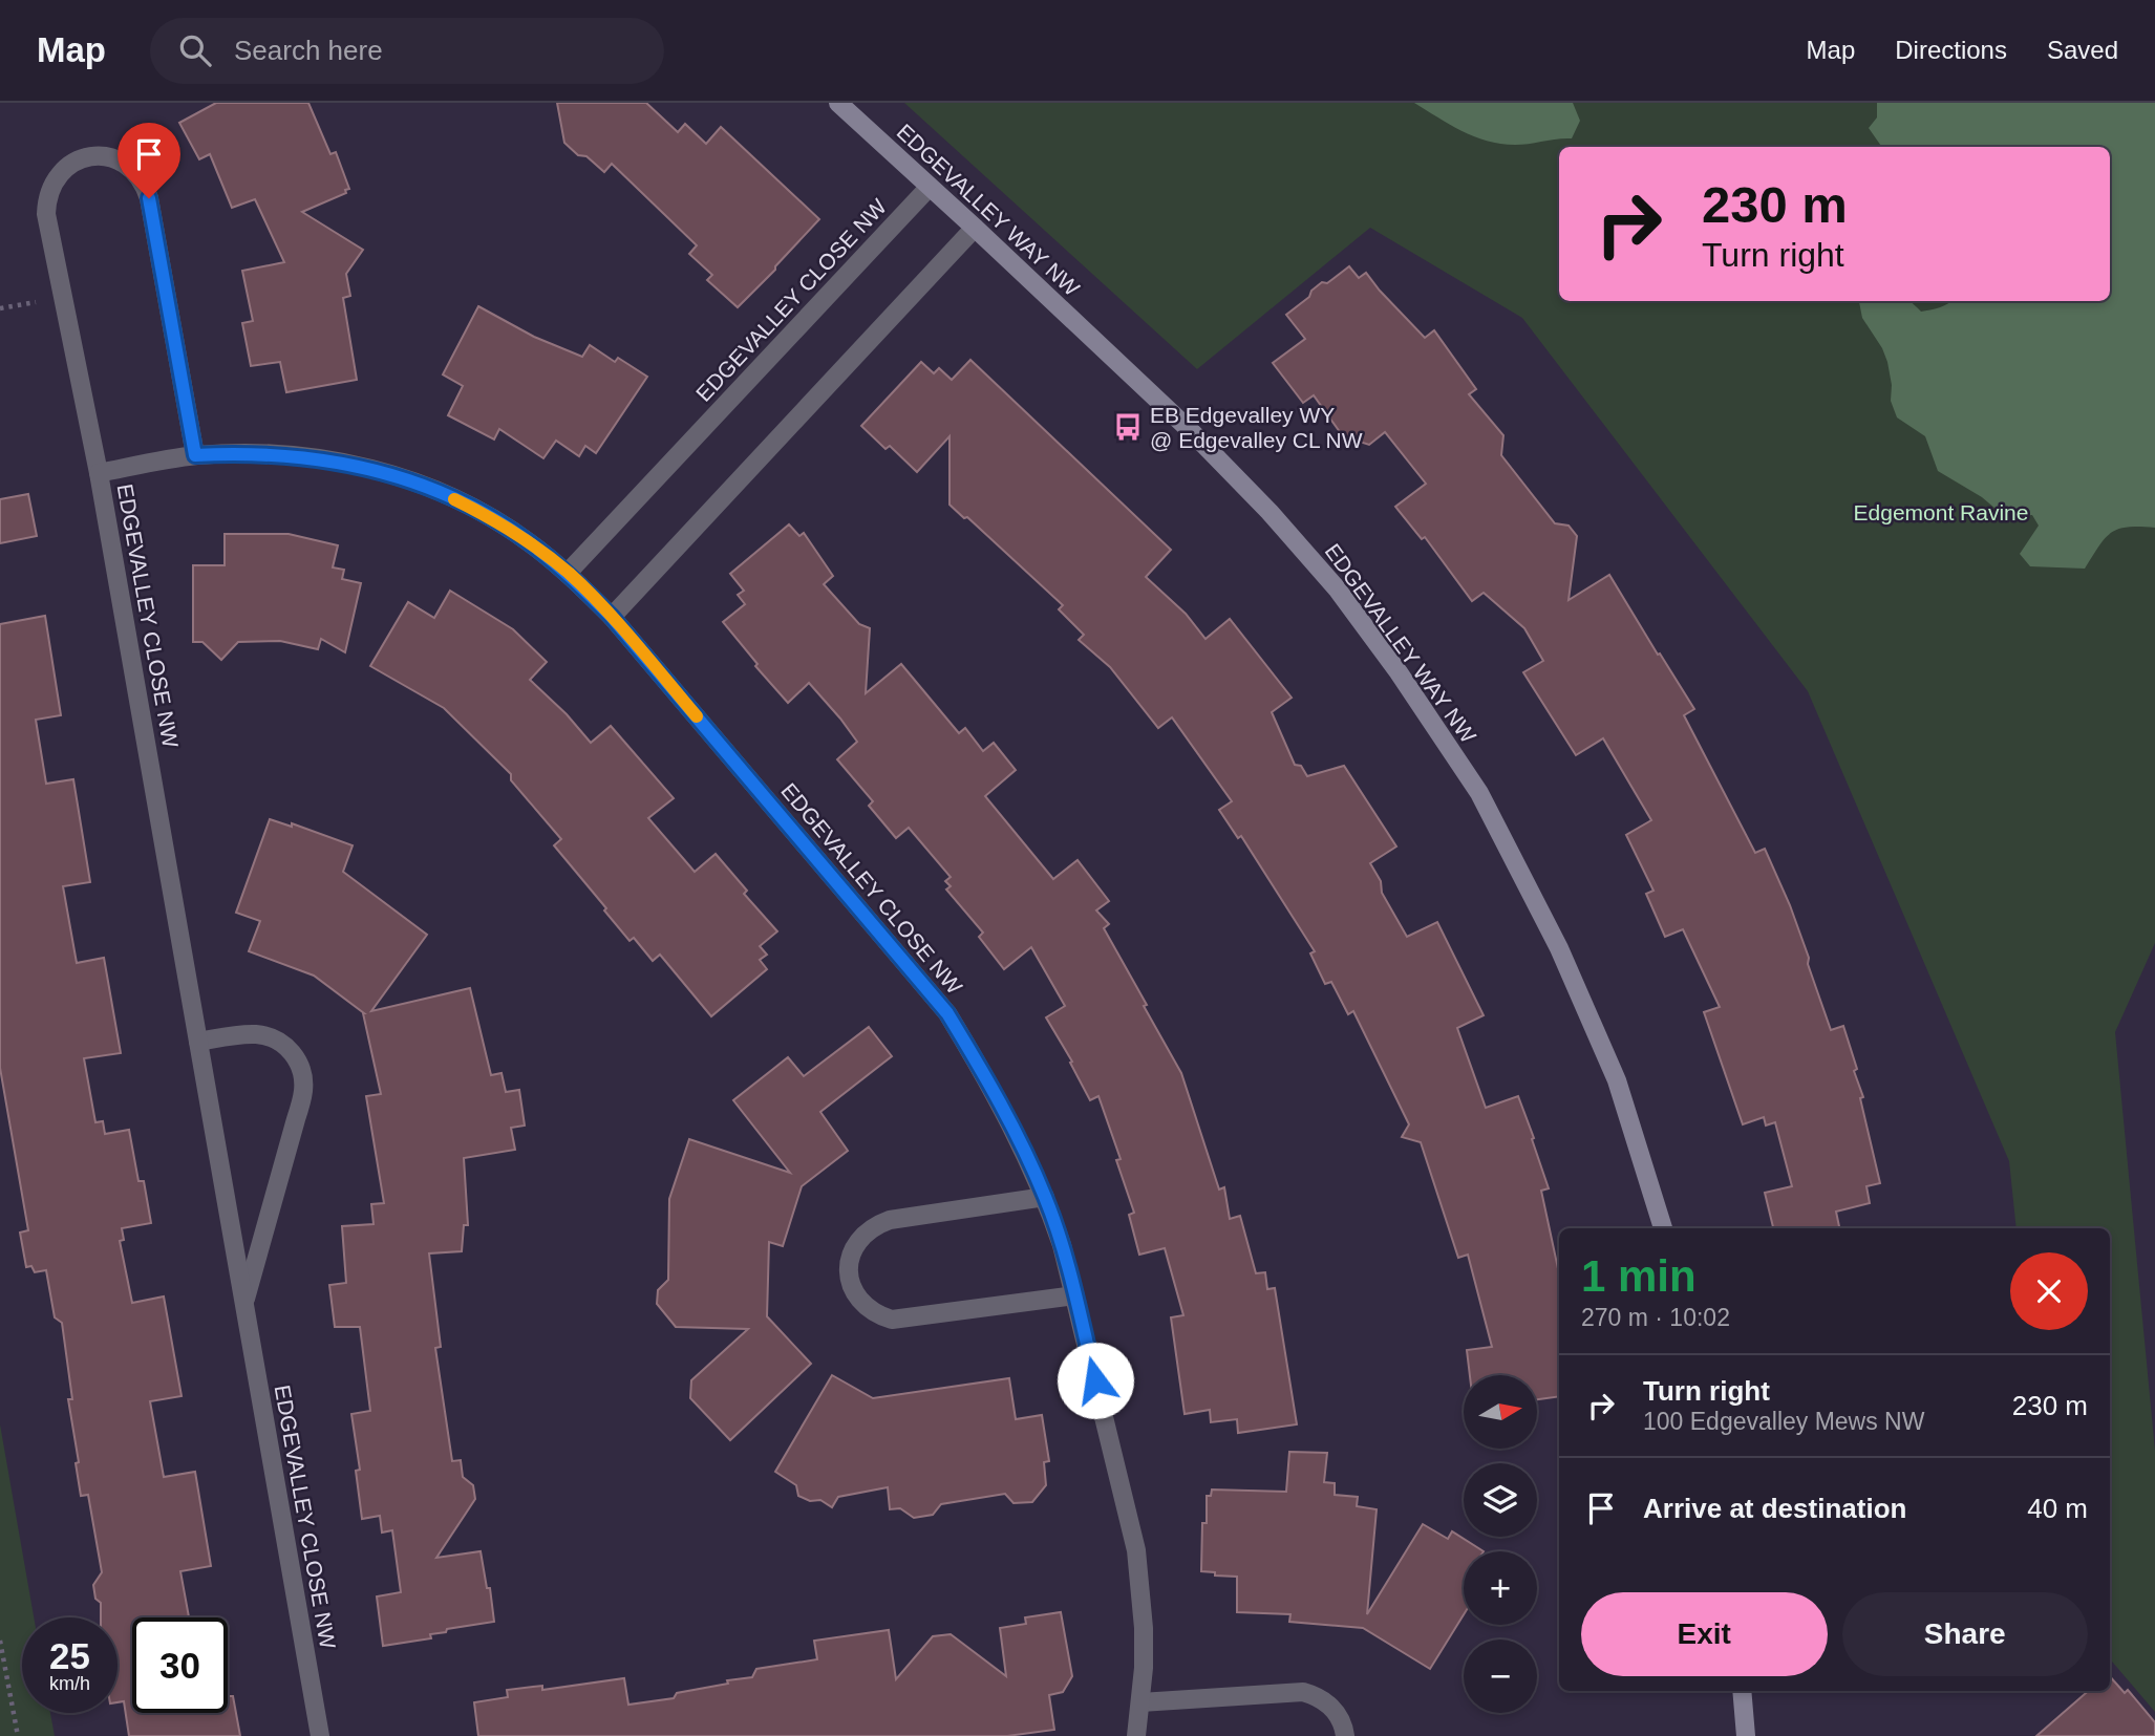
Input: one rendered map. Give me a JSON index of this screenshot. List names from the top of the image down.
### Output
{
  "streets": {
    "street": ["EDGEVALLEY WAY NW", "EDGEVALLEY CLOSE NW"]
  },
  "crossings": [
    ["EDGEVALLEY WAY NW", "EDGEVALLEY CLOSE NW"]
  ],
  "parks": ["Edgemont Ravine"],
  "places": {
    "bus stop": ["EB Edgevalley WY @ Edgevalley CL NW"]
  },
  "north": "right",
  "page": {
    "header": "Map",
    "search": "Search here",
    "nav": ["Map", "Directions", "Saved"],
    "turn": ["230 m", "Turn right"],
    "heading": ["1 min", "270 m · 10:02"],
    "list": [
      {
        "name": "Turn right",
        "note": "100 Edgevalley Mews NW",
        "value": "230 m"
      },
      {
        "name": "Arrive at destination",
        "value": "40 m"
      }
    ],
    "map_buttons": ["+", "−"],
    "buttons": ["Exit", "Share"],
    "speed": "25 km/h",
    "limit": "30"
  }
}
